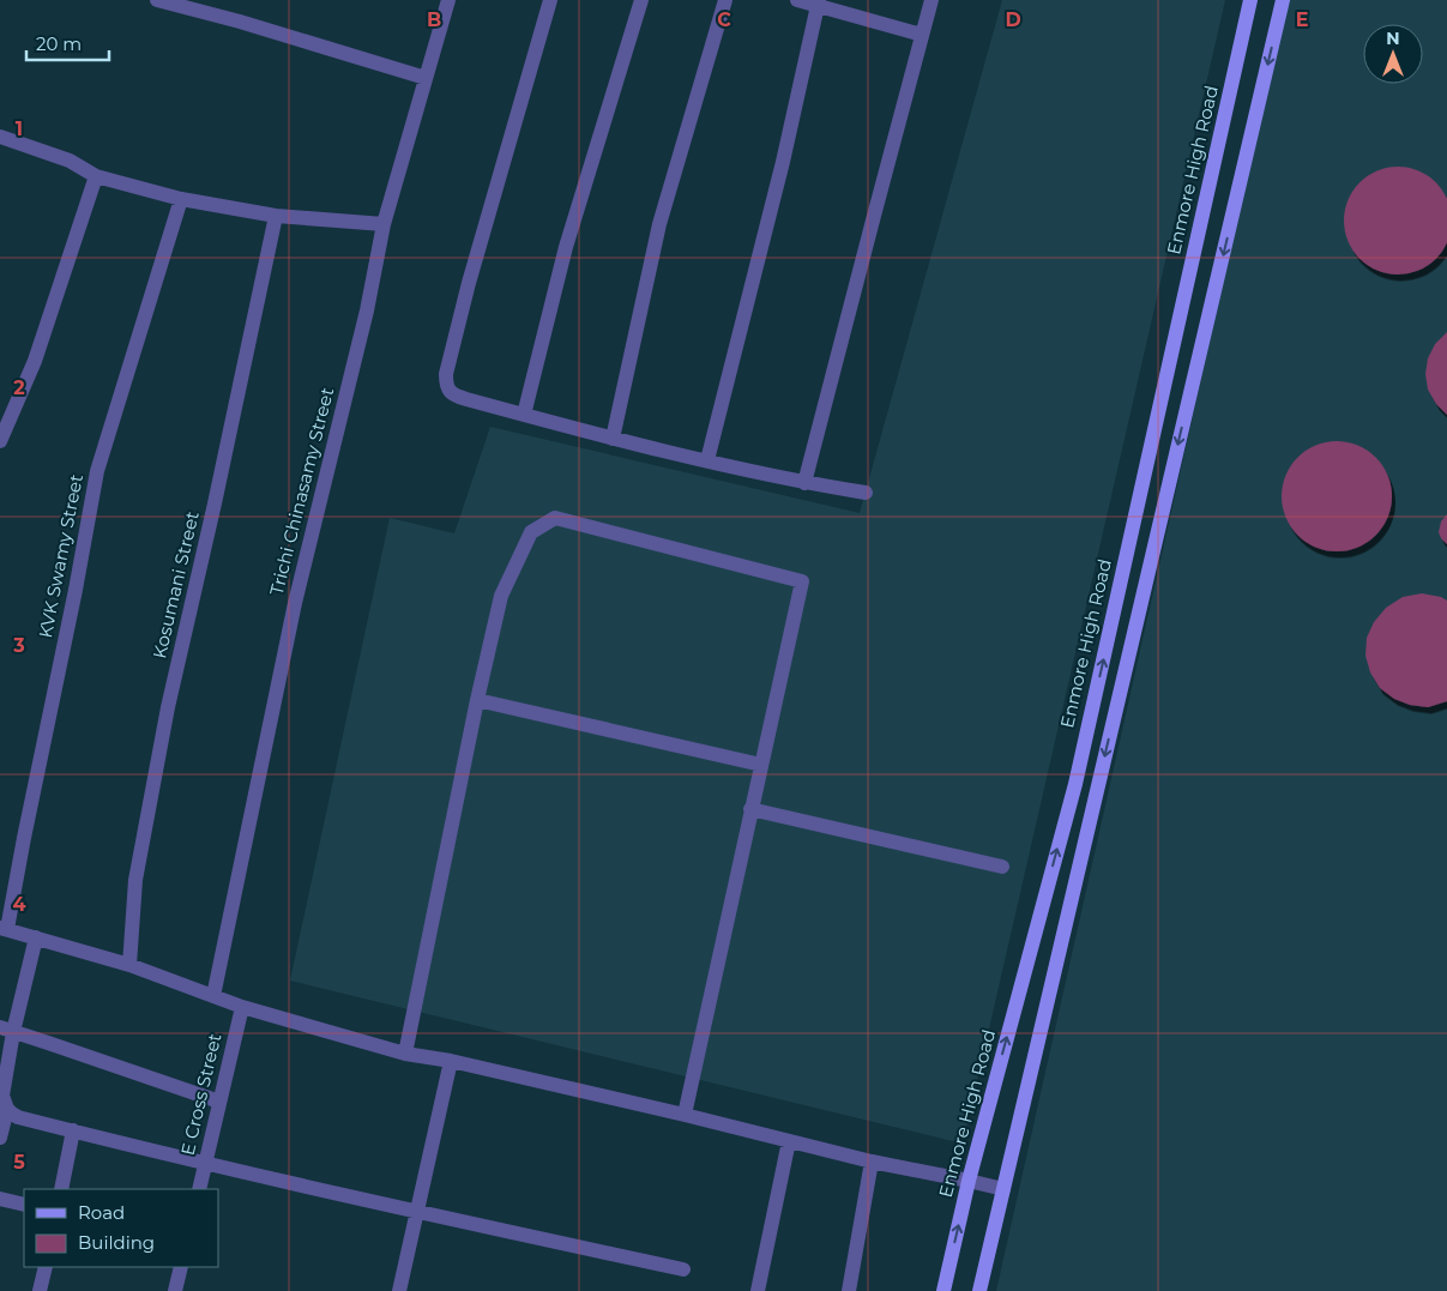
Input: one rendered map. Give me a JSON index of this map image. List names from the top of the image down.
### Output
{
  "streets": {
    "main road": ["Enmore High Road"],
    "street": [
      "Trichi Chinasamy Street",
      "KVK Swamy Street",
      "Kosumani Street",
      "E Cross Street"
    ]
  },
  "legend": ["Road", "Building"],
  "scale_bar": "20 m",
  "north": "top",
  "grid": {
    "columns": [
      "B",
      "C",
      "D",
      "E"
    ],
    "rows": [
      "1",
      "2",
      "3",
      "4",
      "5"
    ]
  }
}
